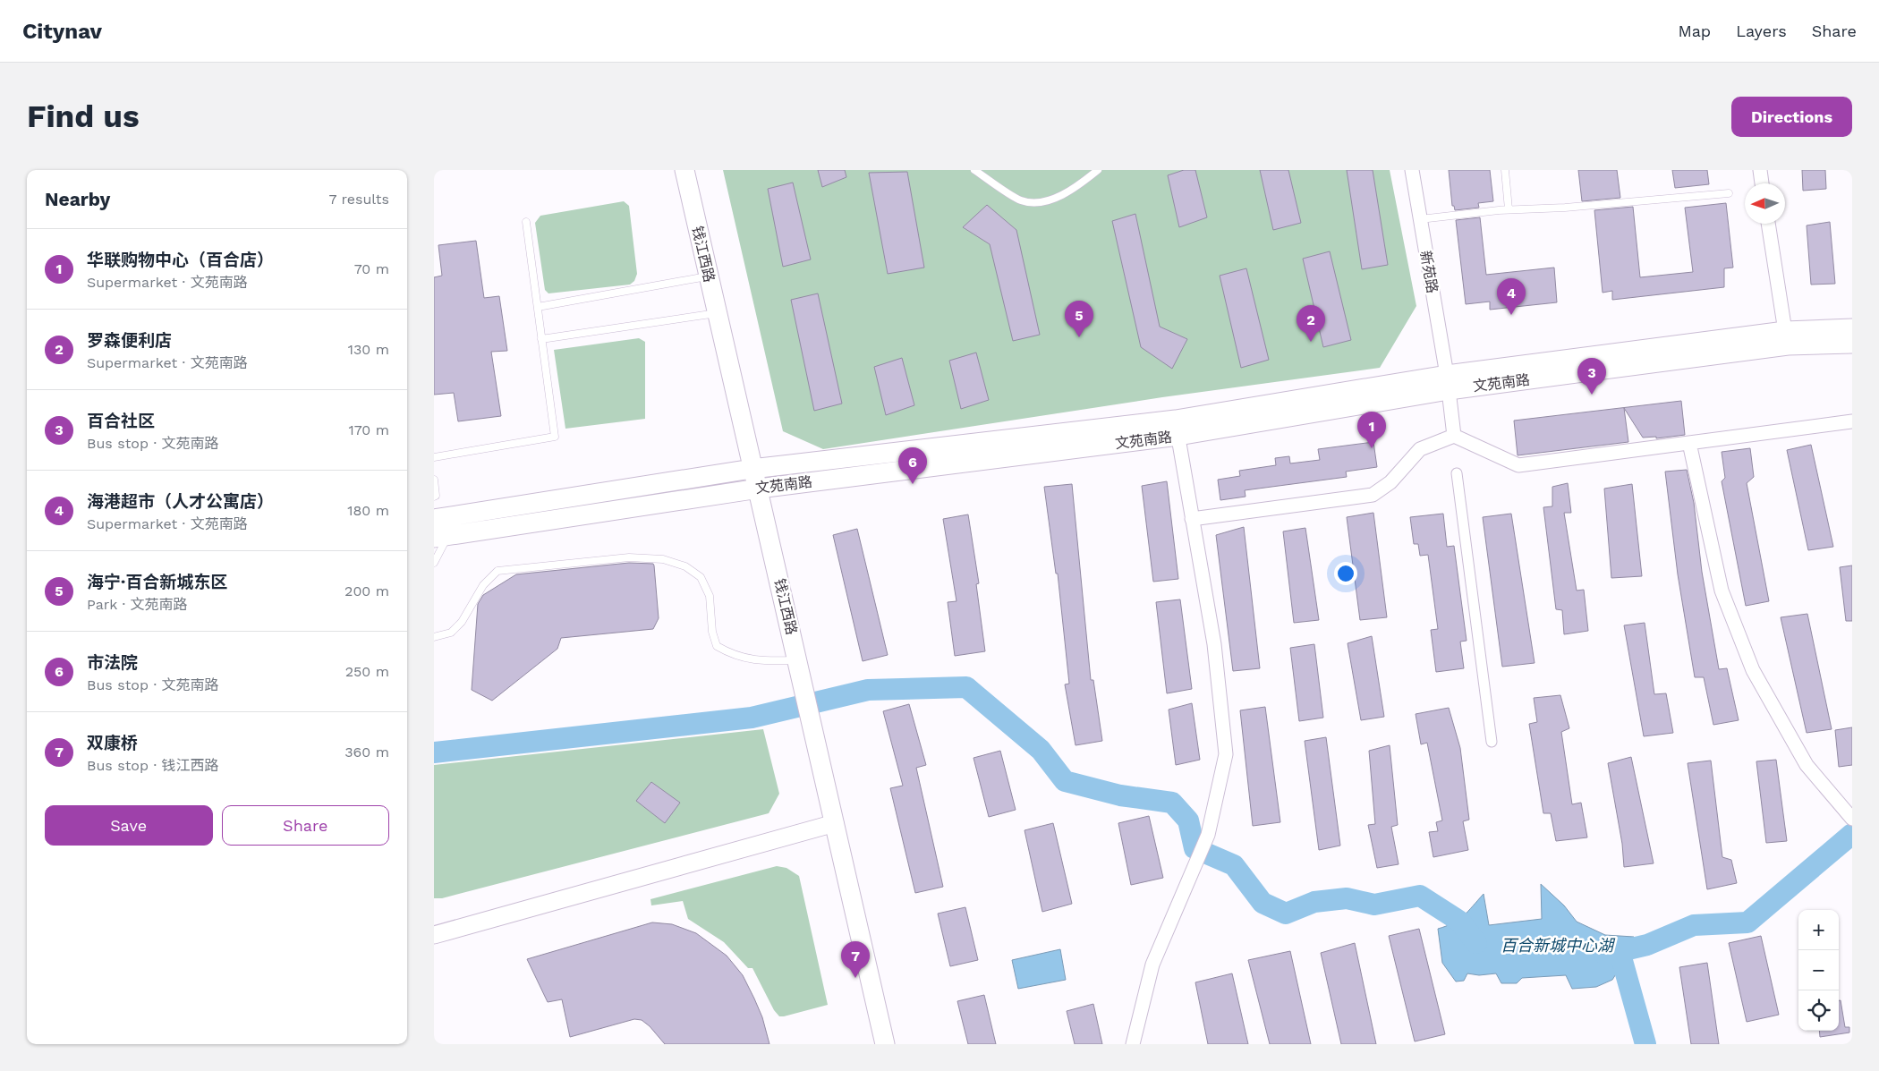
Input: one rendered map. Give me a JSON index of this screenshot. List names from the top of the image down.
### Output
{
  "streets": {
    "main road": ["钱江西路", "文苑南路"],
    "street": ["新苑路"]
  },
  "crossings": [
    ["钱江西路", "文苑南路"],
    ["新苑路", "文苑南路"]
  ],
  "water": ["百合新城中心湖"],
  "north": "left",
  "page": {
    "header": "Citynav",
    "nav": ["Map", "Layers", "Share"],
    "buttons": [
      "Directions",
      ["Save", "Share"]
    ],
    "title": "Find us",
    "heading": ["Nearby", "7 results"],
    "list": [
      {
        "mark": "1",
        "name": "华联购物中心（百合店）",
        "note": "Supermarket · 文苑南路",
        "value": "70 m"
      },
      {
        "mark": "2",
        "name": "罗森便利店",
        "note": "Supermarket · 文苑南路",
        "value": "130 m"
      },
      {
        "mark": "3",
        "name": "百合社区",
        "note": "Bus stop · 文苑南路",
        "value": "170 m"
      },
      {
        "mark": "4",
        "name": "海港超市（人才公寓店）",
        "note": "Supermarket · 文苑南路",
        "value": "180 m"
      },
      {
        "mark": "5",
        "name": "海宁·百合新城东区",
        "note": "Park · 文苑南路",
        "value": "200 m"
      },
      {
        "mark": "6",
        "name": "市法院",
        "note": "Bus stop · 文苑南路",
        "value": "250 m"
      },
      {
        "mark": "7",
        "name": "双康桥",
        "note": "Bus stop · 钱江西路",
        "value": "360 m"
      }
    ],
    "pins": [
      "4",
      "5",
      "2",
      "3",
      "1",
      "6",
      "7"
    ],
    "map_buttons": ["+", "−"]
  }
}
